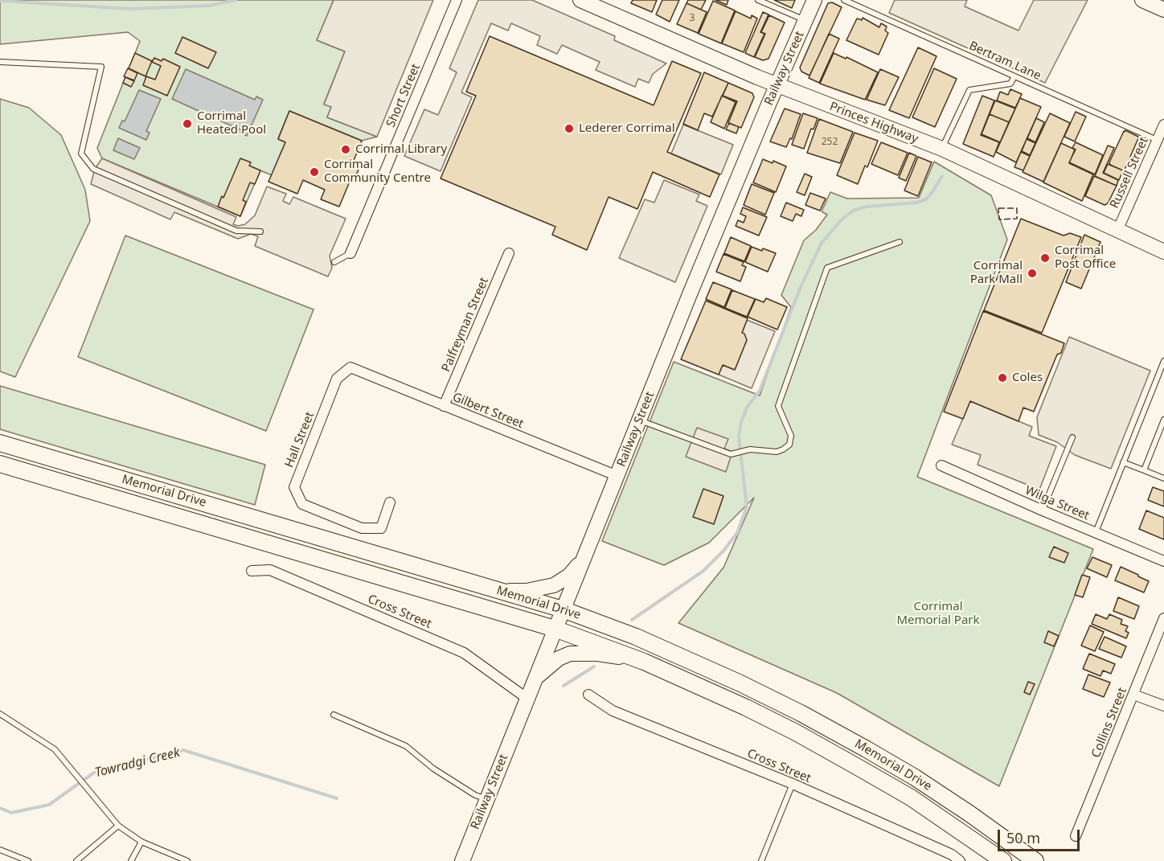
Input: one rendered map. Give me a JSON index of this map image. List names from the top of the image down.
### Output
{
  "streets": {
    "main road": ["Railway Street", "Princes Highway", "Memorial Drive"],
    "street": [
      "Short Street",
      "Russell Street",
      "Palfreyman Street",
      "Gilbert Street",
      "Hall Street",
      "Wilga Street",
      "Cross Street",
      "Collins Street"
    ],
    "lane": ["Bertram Lane"]
  },
  "crossings": [
    ["Bertram Lane", "Russell Street"],
    ["Railway Street", "Princes Highway"],
    ["Railway Street", "Gilbert Street"],
    ["Railway Street", "Memorial Drive"],
    ["Railway Street", "Cross Street"],
    ["Princes Highway", "Russell Street"],
    ["Palfreyman Street", "Gilbert Street"],
    ["Gilbert Street", "Hall Street"]
  ],
  "water": ["Towradgi Creek"],
  "parks": ["Corrimal Memorial Park"],
  "places": [
    "Corrimal Heated Pool",
    "Lederer Corrimal",
    "Corrimal Library",
    "Corrimal Community Centre",
    "Corrimal Post Office",
    "Corrimal Park Mall",
    "Coles"
  ],
  "house_numbers": ["3", "252"],
  "scale_bar": "50 m"
}
